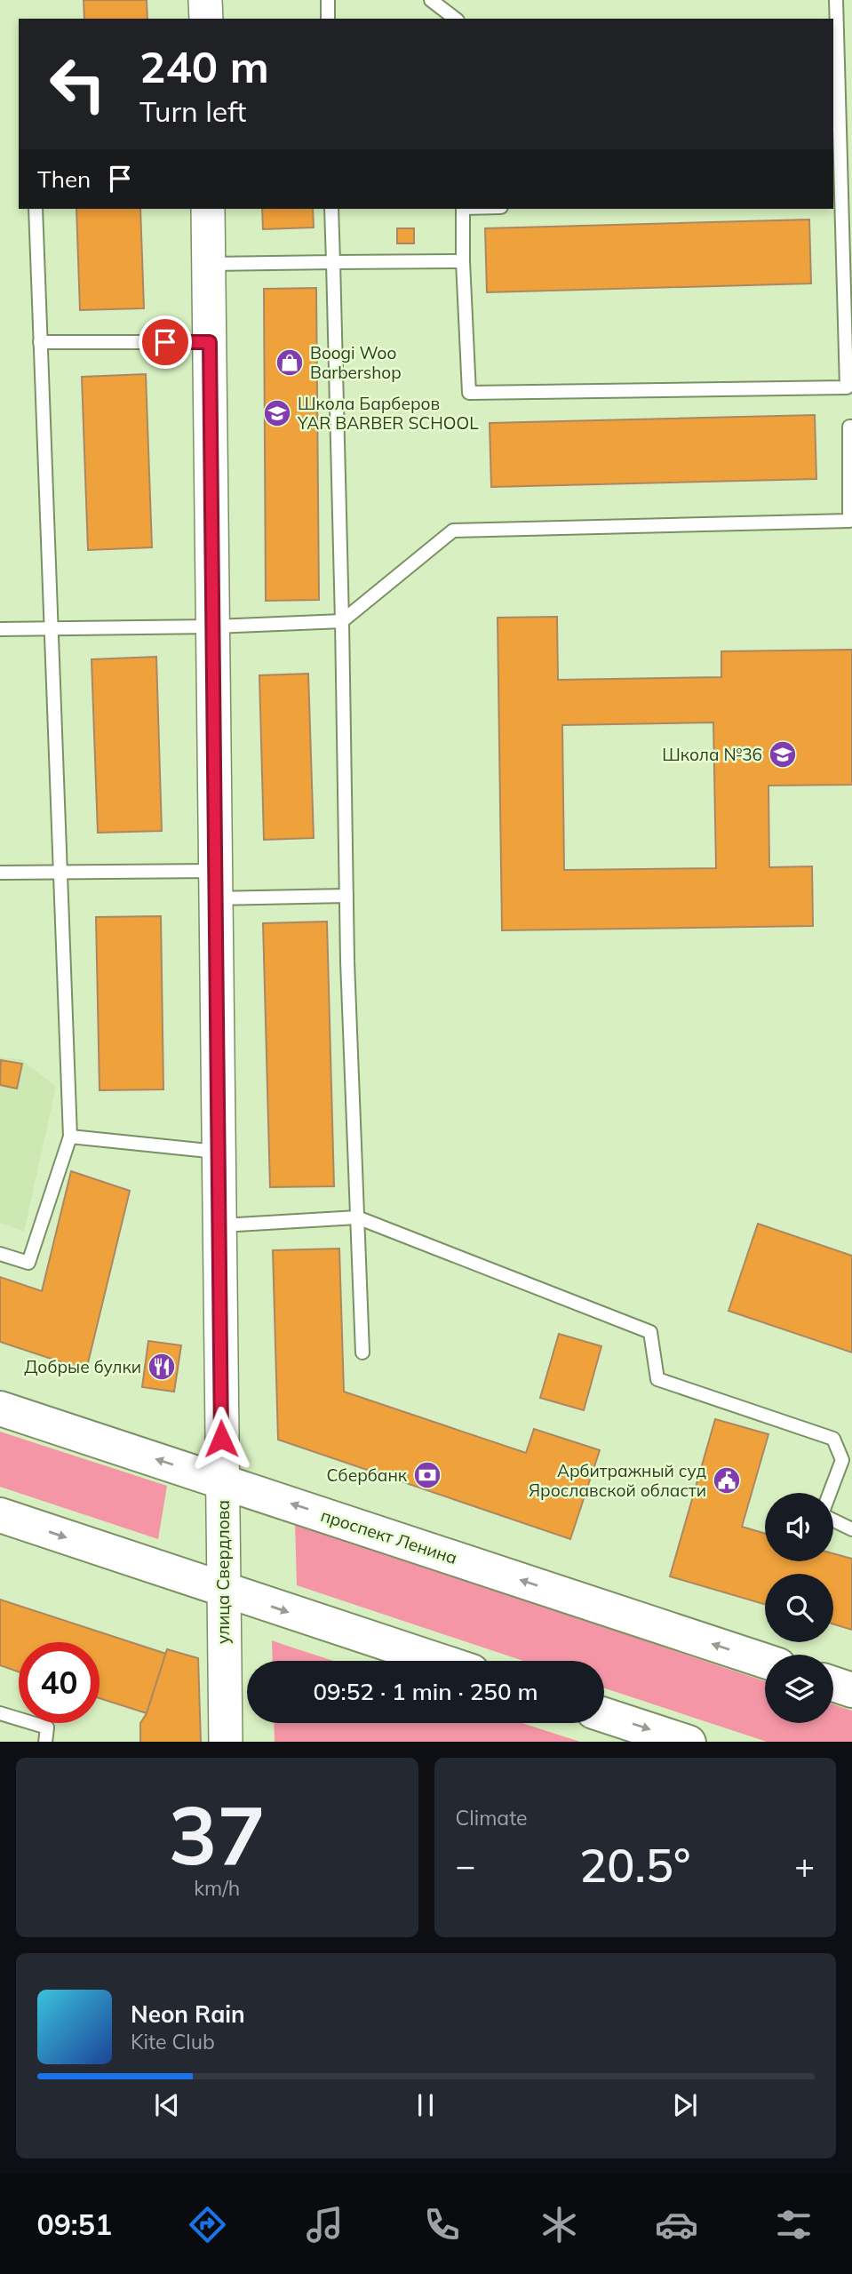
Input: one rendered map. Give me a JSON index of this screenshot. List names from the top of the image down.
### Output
{
  "streets": {
    "main road": ["проспект Ленина"],
    "street": ["улица Свердлова"]
  },
  "crossings": [
    ["проспект Ленина", "улица Свердлова"]
  ],
  "places": {
    "shop": ["Boogi Woo Barbershop"],
    "school or university": ["Школа Барберов YAR BARBER SCHOOL", "Школа №36"],
    "restaurant": ["Добрые булки"],
    "bank": ["Сбербанк"],
    "public building": ["Арбитражный суд Ярославской области"]
  },
  "page": {
    "turn": ["240 m", "Turn left"],
    "then": "Then",
    "limit": "40",
    "trip": "09:52 · 1 min · 250 m",
    "tile": [
      ["37", "km/h"],
      "Climate"
    ],
    "heat": ["−", "20.5°", "+"],
    "song": ["Neon Rain", "Kite Club"],
    "tabs": "09:51"
  }
}
